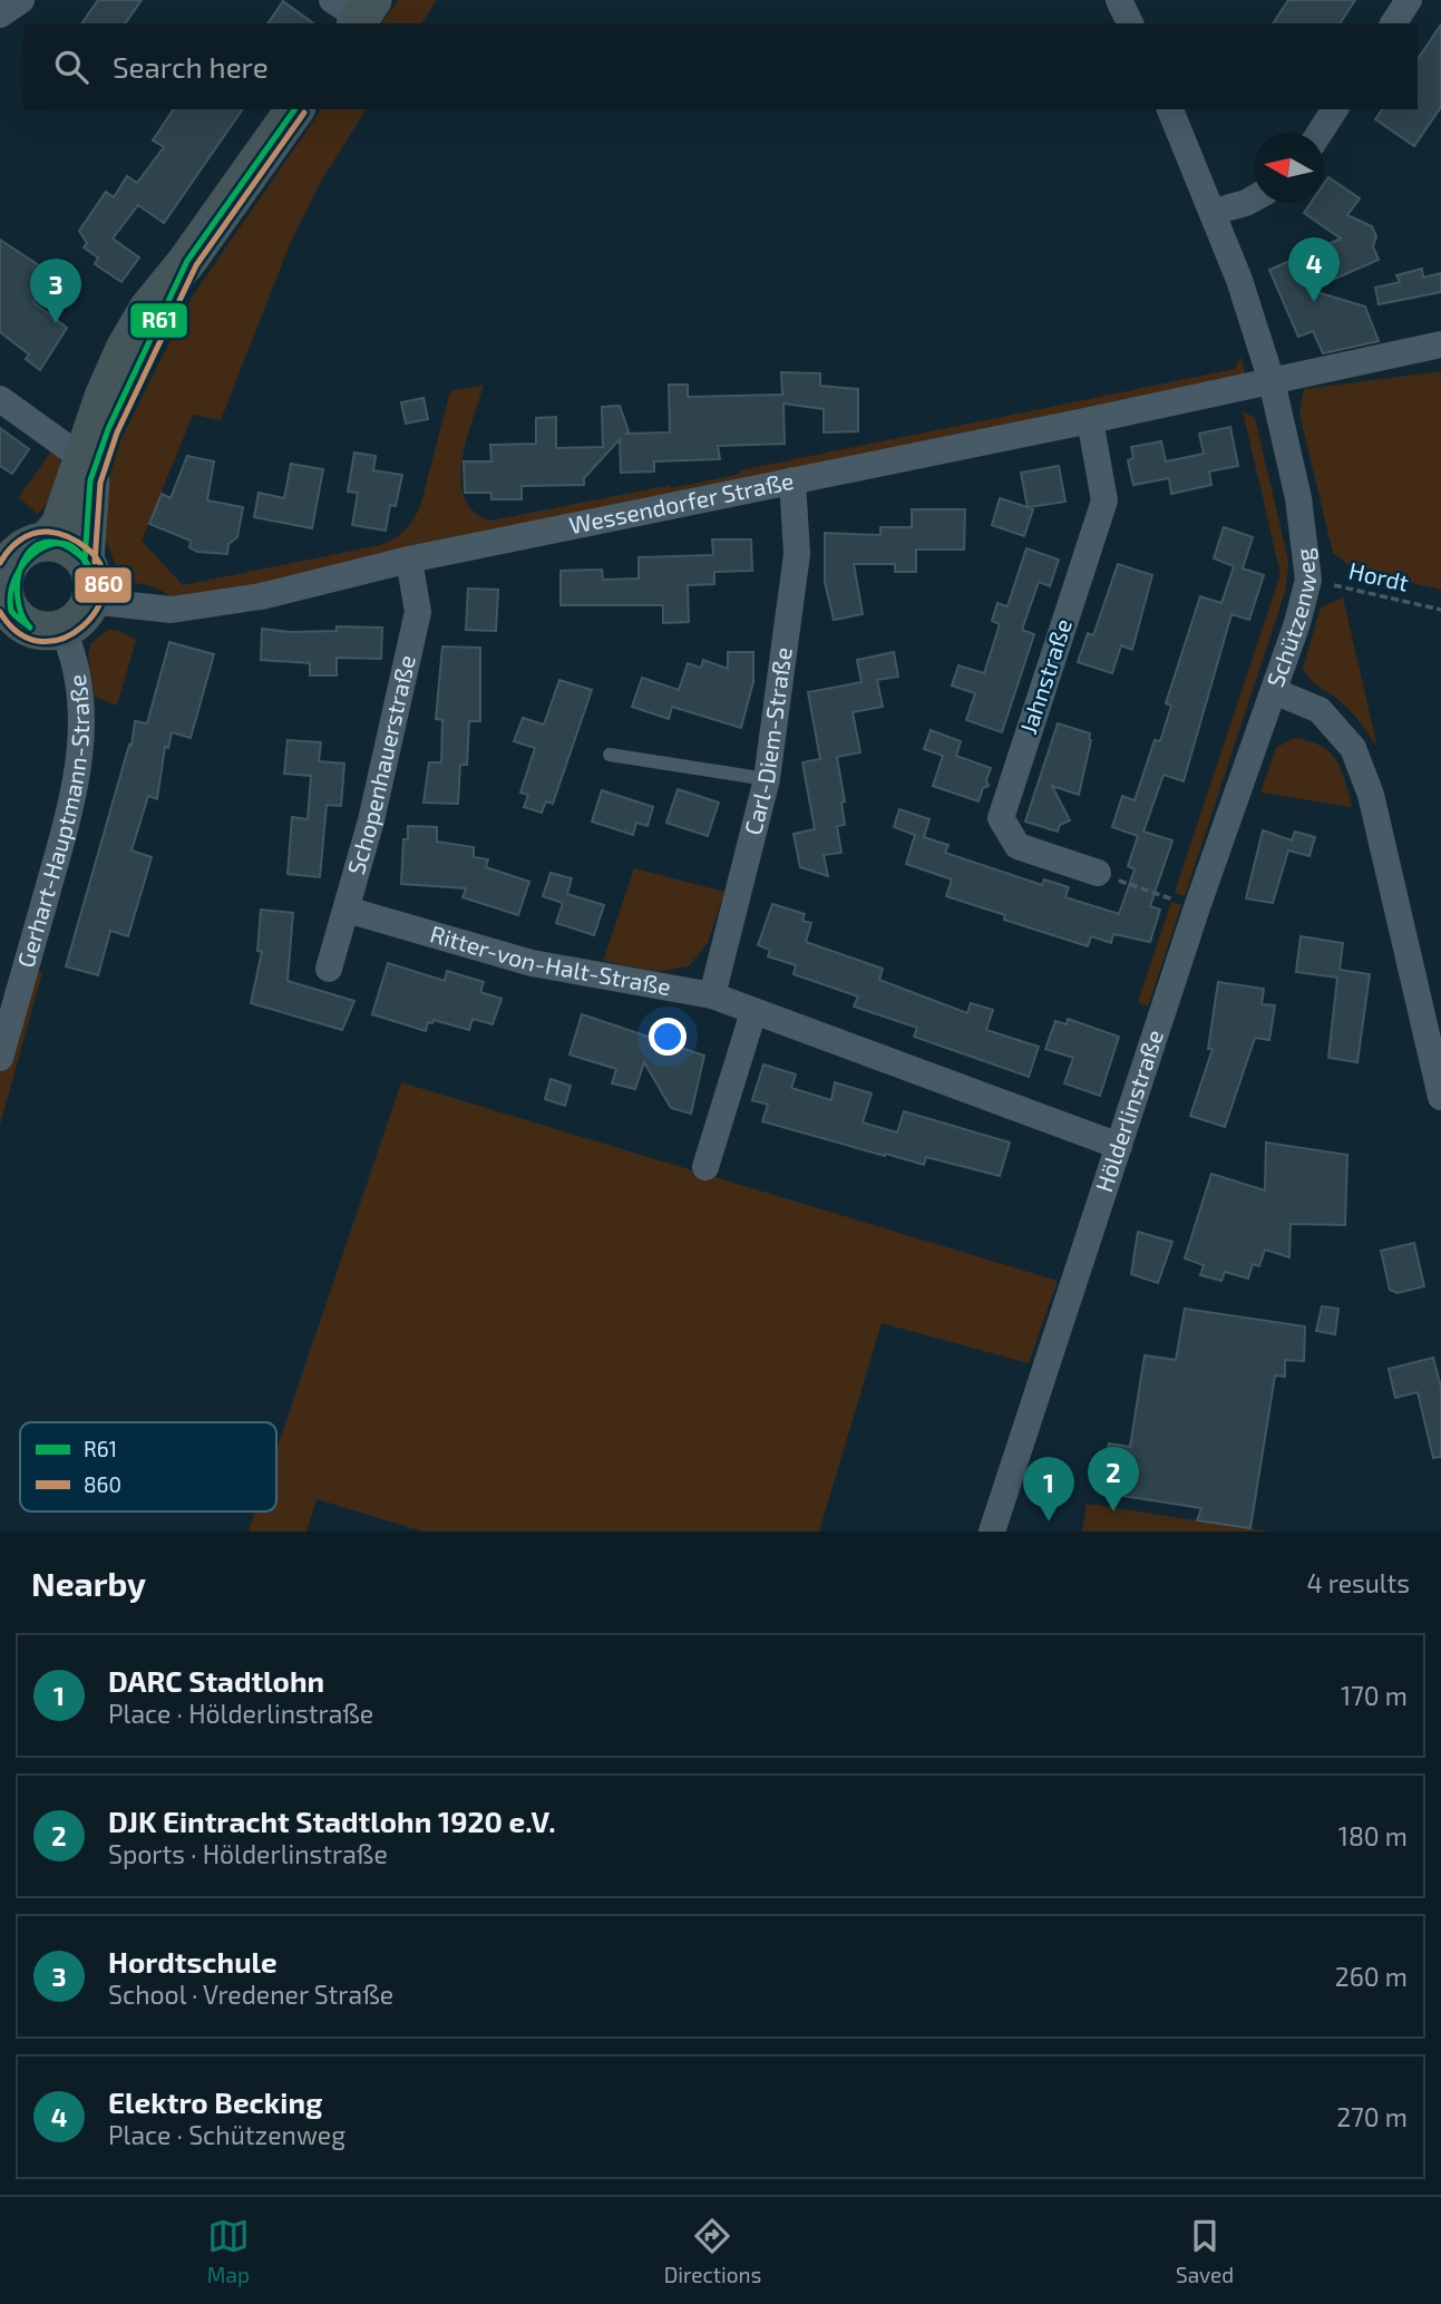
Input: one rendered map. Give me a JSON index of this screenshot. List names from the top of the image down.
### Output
{
  "streets": {
    "street": [
      "Wessendorfer Straße",
      "Schützenweg",
      "Jahnstraße",
      "Carl-Diem-Straße",
      "Schopenhauerstraße",
      "Gerhart-Hauptmann-Straße",
      "Ritter-von-Halt-Straße",
      "Hölderlinstraße"
    ],
    "path": ["Hordt"]
  },
  "crossings": [
    ["Wessendorfer Straße", "Schützenweg"],
    ["Wessendorfer Straße", "Jahnstraße"],
    ["Wessendorfer Straße", "Carl-Diem-Straße"],
    ["Wessendorfer Straße", "Schopenhauerstraße"],
    ["Wessendorfer Straße", "Gerhart-Hauptmann-Straße"],
    ["Hordt", "Schützenweg"],
    ["Schützenweg", "Hölderlinstraße"],
    ["Carl-Diem-Straße", "Ritter-von-Halt-Straße"],
    ["Schopenhauerstraße", "Ritter-von-Halt-Straße"],
    ["Ritter-von-Halt-Straße", "Hölderlinstraße"]
  ],
  "lines": ["transit line R61", "transit line 860"],
  "legend": ["R61", "860"],
  "north": "left",
  "page": {
    "search": "Search here",
    "pins": [
      "4",
      "3",
      "2",
      "1"
    ],
    "heading": ["Nearby", "4 results"],
    "list": [
      {
        "mark": "1",
        "name": "DARC Stadtlohn",
        "note": "Place · Hölderlinstraße",
        "value": "170 m"
      },
      {
        "mark": "2",
        "name": "DJK Eintracht Stadtlohn 1920 e.V.",
        "note": "Sports · Hölderlinstraße",
        "value": "180 m"
      },
      {
        "mark": "3",
        "name": "Hordtschule",
        "note": "School · Vredener Straße",
        "value": "260 m"
      },
      {
        "mark": "4",
        "name": "Elektro Becking",
        "note": "Place · Schützenweg",
        "value": "270 m"
      }
    ],
    "nav": ["Map", "Directions", "Saved"]
  }
}
